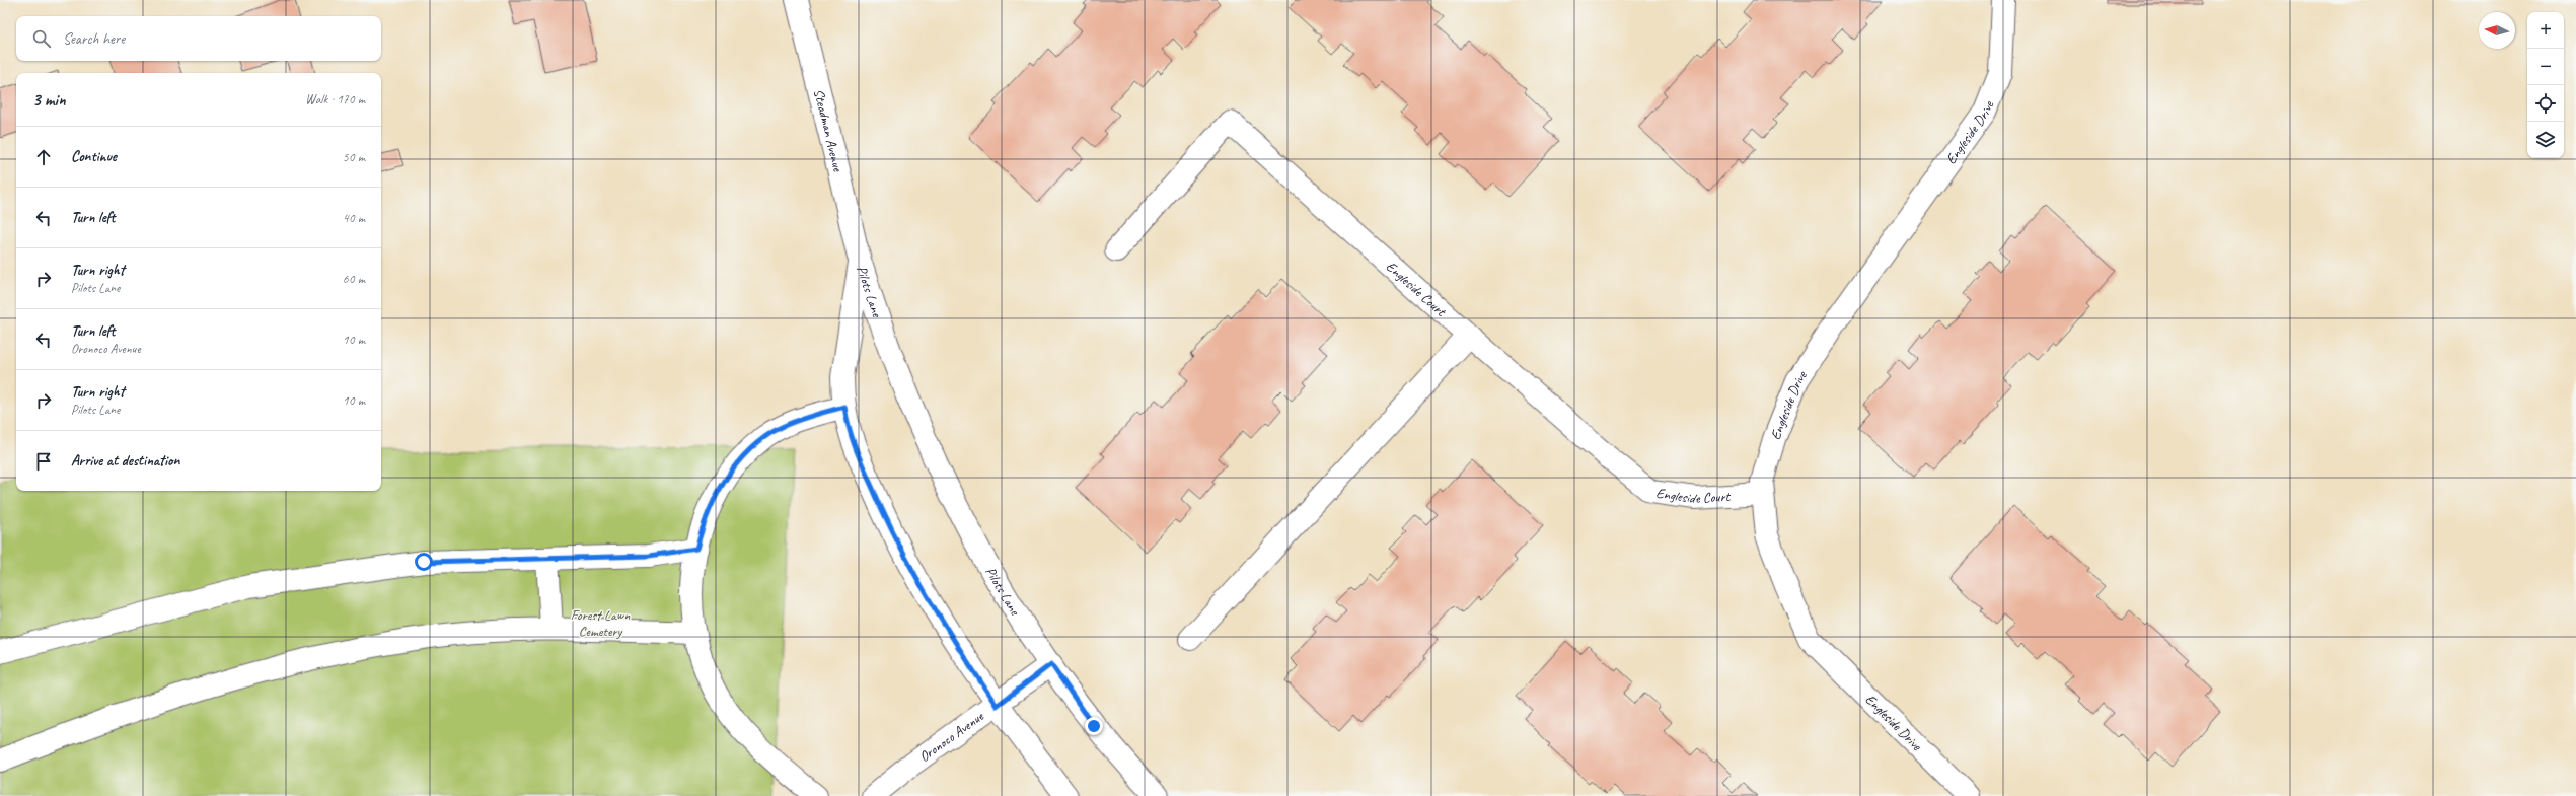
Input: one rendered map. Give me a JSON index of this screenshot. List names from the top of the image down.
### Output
{
  "streets": {
    "street": [
      "Steadman Avenue",
      "Engleside Drive",
      "Engleside Court",
      "Pilots Lane",
      "Oronoco Avenue"
    ]
  },
  "crossings": [
    ["Steadman Avenue", "Pilots Lane"],
    ["Engleside Drive", "Engleside Court"],
    ["Pilots Lane", "Oronoco Avenue"]
  ],
  "parks": ["Forest Lawn Cemetery"],
  "north": "left",
  "page": {
    "map_buttons": ["+", "−"],
    "search": "Search here",
    "heading": ["3 min", "Walk · 170 m"],
    "list": [
      ["Continue", "50 m"],
      ["Turn left", "40 m"],
      ["Turn right", "Pilots Lane", "60 m"],
      ["Turn left", "Oronoco Avenue", "10 m"],
      ["Turn right", "Pilots Lane", "10 m"],
      "Arrive at destination"
    ]
  }
}
